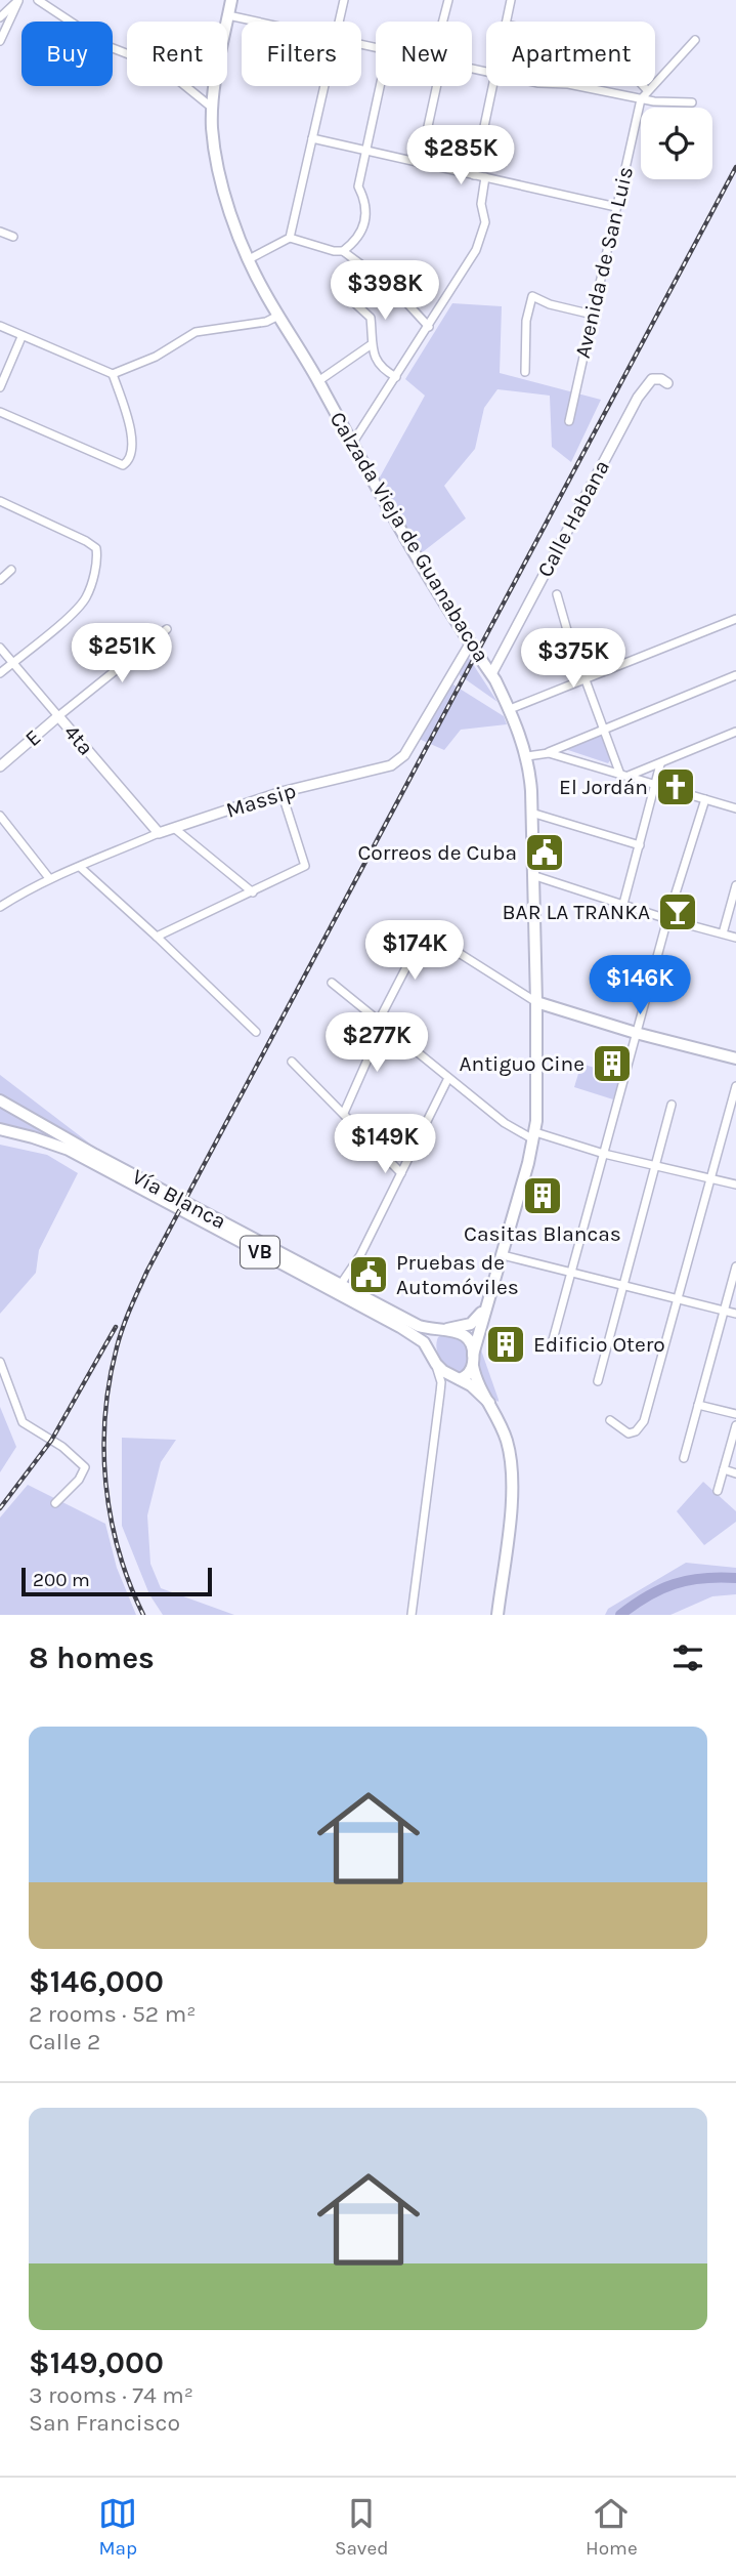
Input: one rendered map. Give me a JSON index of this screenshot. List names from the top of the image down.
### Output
{
  "streets": {
    "main road": ["Calzada Vieja de Guanabacoa", "Vía Blanca", "VB"],
    "street": [
      "Avenida de San Luis",
      "Calle Habana",
      "E",
      "4ta",
      "Massip"
    ]
  },
  "crossings": [
    ["Calle Habana", "Calzada Vieja de Guanabacoa"],
    ["Calzada Vieja de Guanabacoa", "Massip"],
    ["Calzada Vieja de Guanabacoa", "Vía Blanca"],
    ["Calzada Vieja de Guanabacoa", "VB"],
    ["E", "4ta"],
    ["4ta", "Massip"],
    ["Vía Blanca", "VB"]
  ],
  "places": {
    "church": ["El Jordán"],
    "public building": ["Correos de Cuba", "Pruebas de Automóviles"],
    "bar": ["BAR LA TRANKA"],
    "building": ["Antiguo Cine", "Casitas Blancas", "Edificio Otero"]
  },
  "scale_bar": "200 m",
  "page": {
    "chip": [
      "Buy",
      "Rent",
      "Filters",
      "New",
      "Apartment"
    ],
    "price": [
      "$285K",
      "$398K",
      "$251K",
      "$375K",
      "$174K",
      "$146K",
      "$277K",
      "$149K"
    ],
    "scale": "200 m",
    "heading": "8 homes",
    "list": [
      {
        "name": "$146,000",
        "note": "2 rooms · 52 m² · Calle 2"
      },
      {
        "name": "$149,000",
        "note": "3 rooms · 74 m² · San Francisco"
      }
    ],
    "tabs": ["Map", "Saved", "Home"]
  }
}
